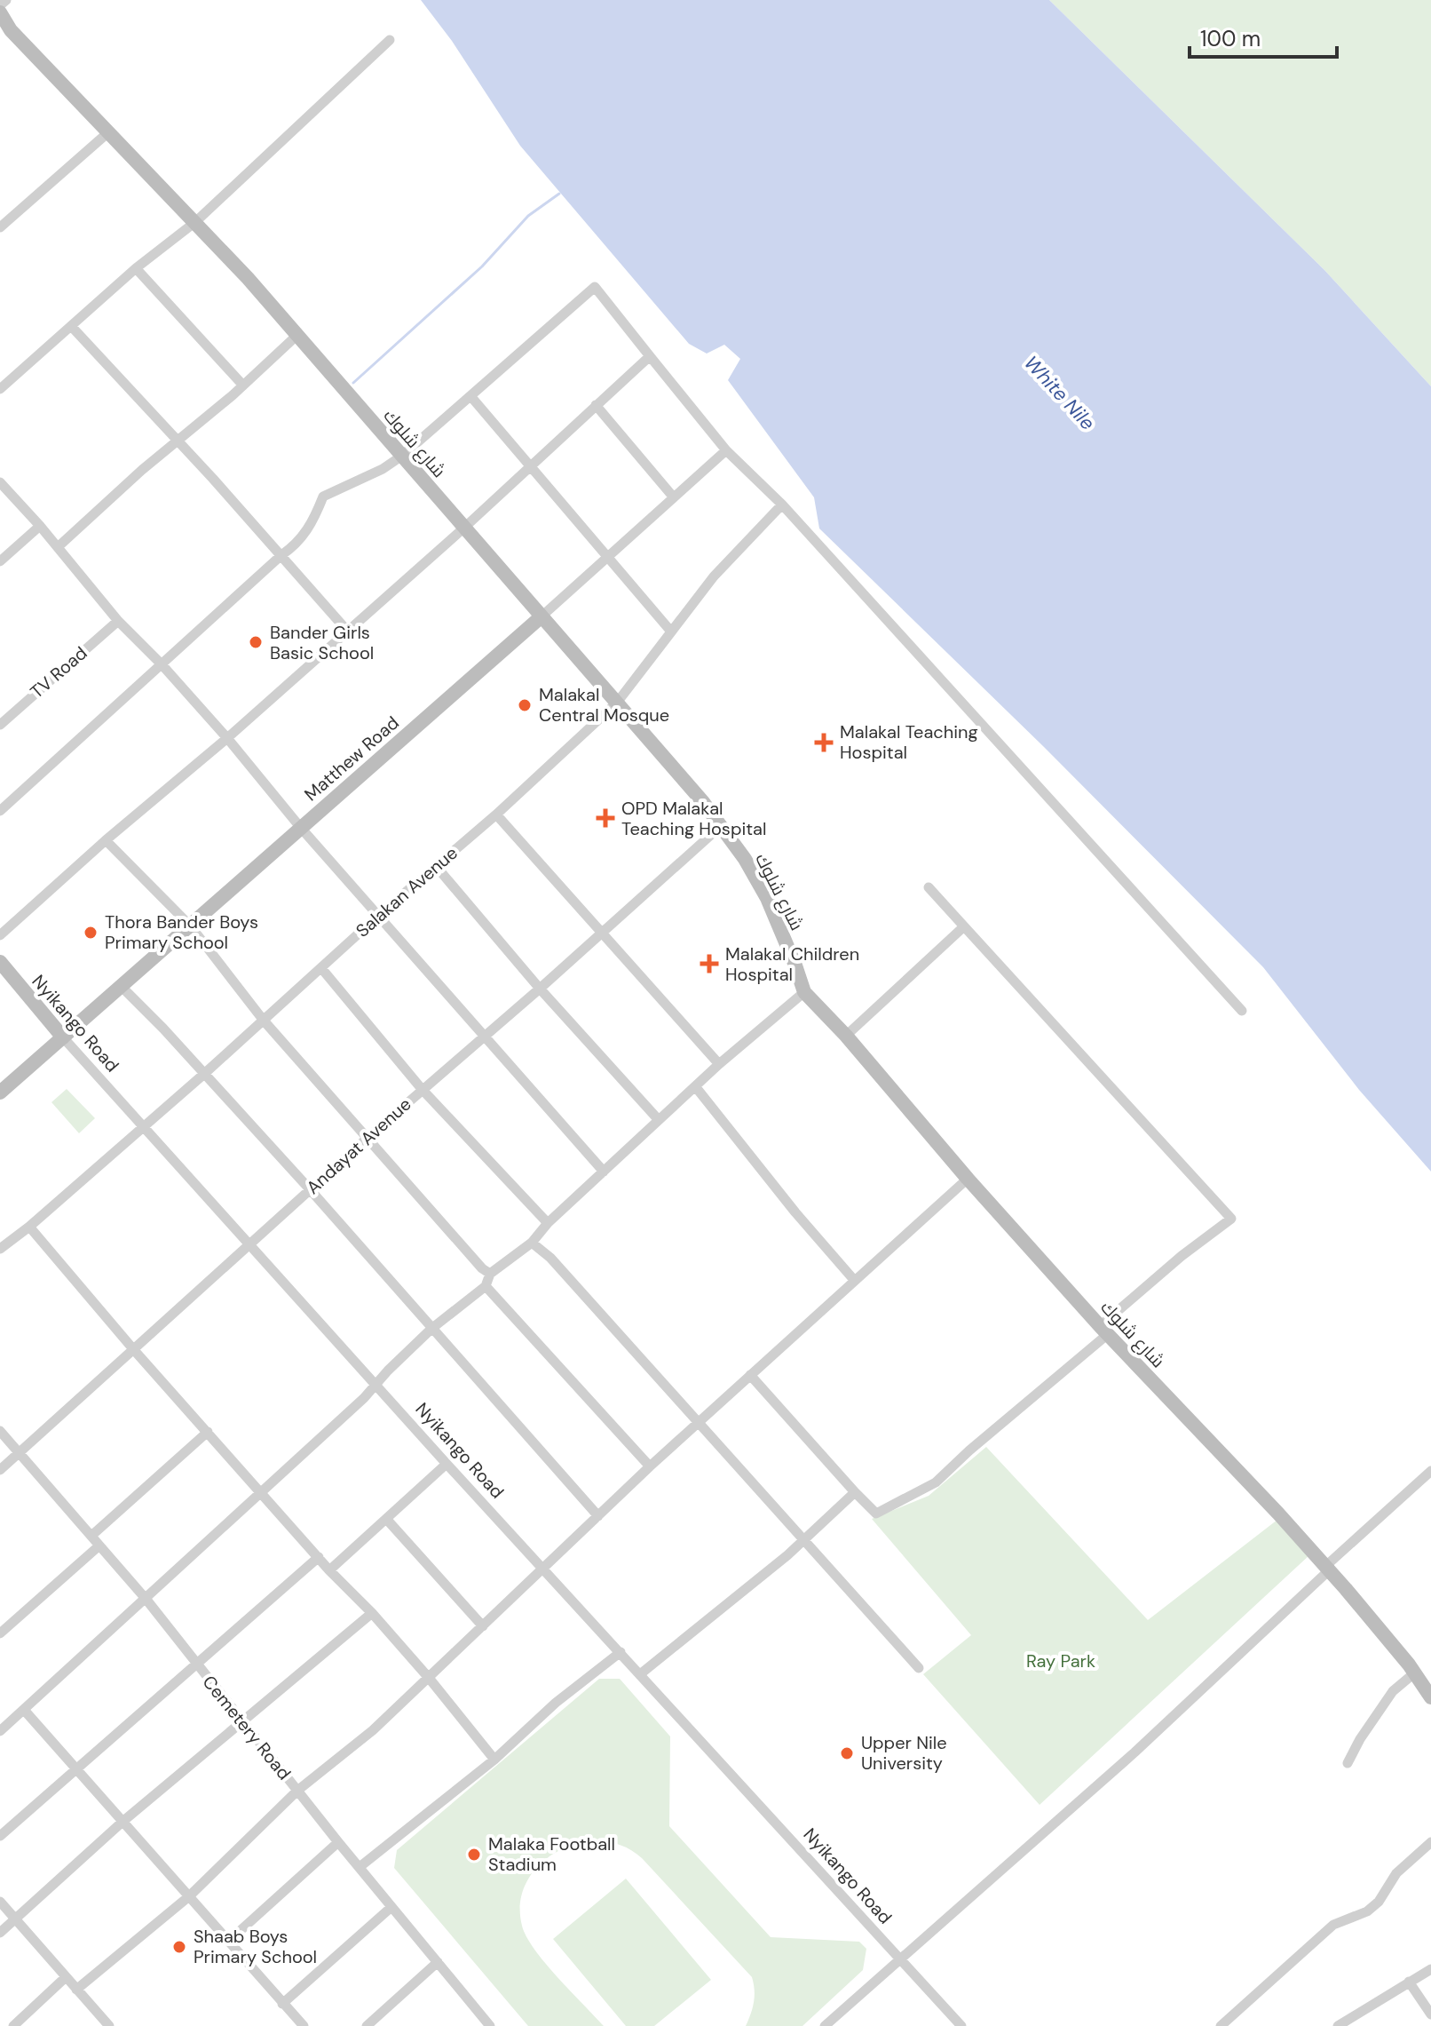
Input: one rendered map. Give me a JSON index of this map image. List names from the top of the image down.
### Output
{
  "streets": {
    "street": [
      "شارع شلوك",
      "TV Road",
      "Matthew Road",
      "Salakan Avenue",
      "Nyikango Road",
      "Andayat Avenue",
      "Cemetery Road"
    ]
  },
  "crossings": [
    ["شارع شلوك", "Matthew Road"],
    ["شارع شلوك", "Salakan Avenue"],
    ["شارع شلوك", "Andayat Avenue"],
    ["Matthew Road", "Nyikango Road"],
    ["Salakan Avenue", "Nyikango Road"],
    ["Nyikango Road", "Andayat Avenue"],
    ["Andayat Avenue", "Cemetery Road"]
  ],
  "water": ["White Nile"],
  "parks": ["Ray Park"],
  "places": {
    "other": [
      "Bander Girls Basic School",
      "Malakal Central Mosque",
      "Thora Bander Boys Primary School",
      "Upper Nile University",
      "Malaka Football Stadium",
      "Shaab Boys Primary School"
    ],
    "health": ["Malakal Teaching Hospital", "OPD Malakal Teaching Hospital", "Malakal Children Hospital"]
  },
  "scale_bar": "100 m"
}
